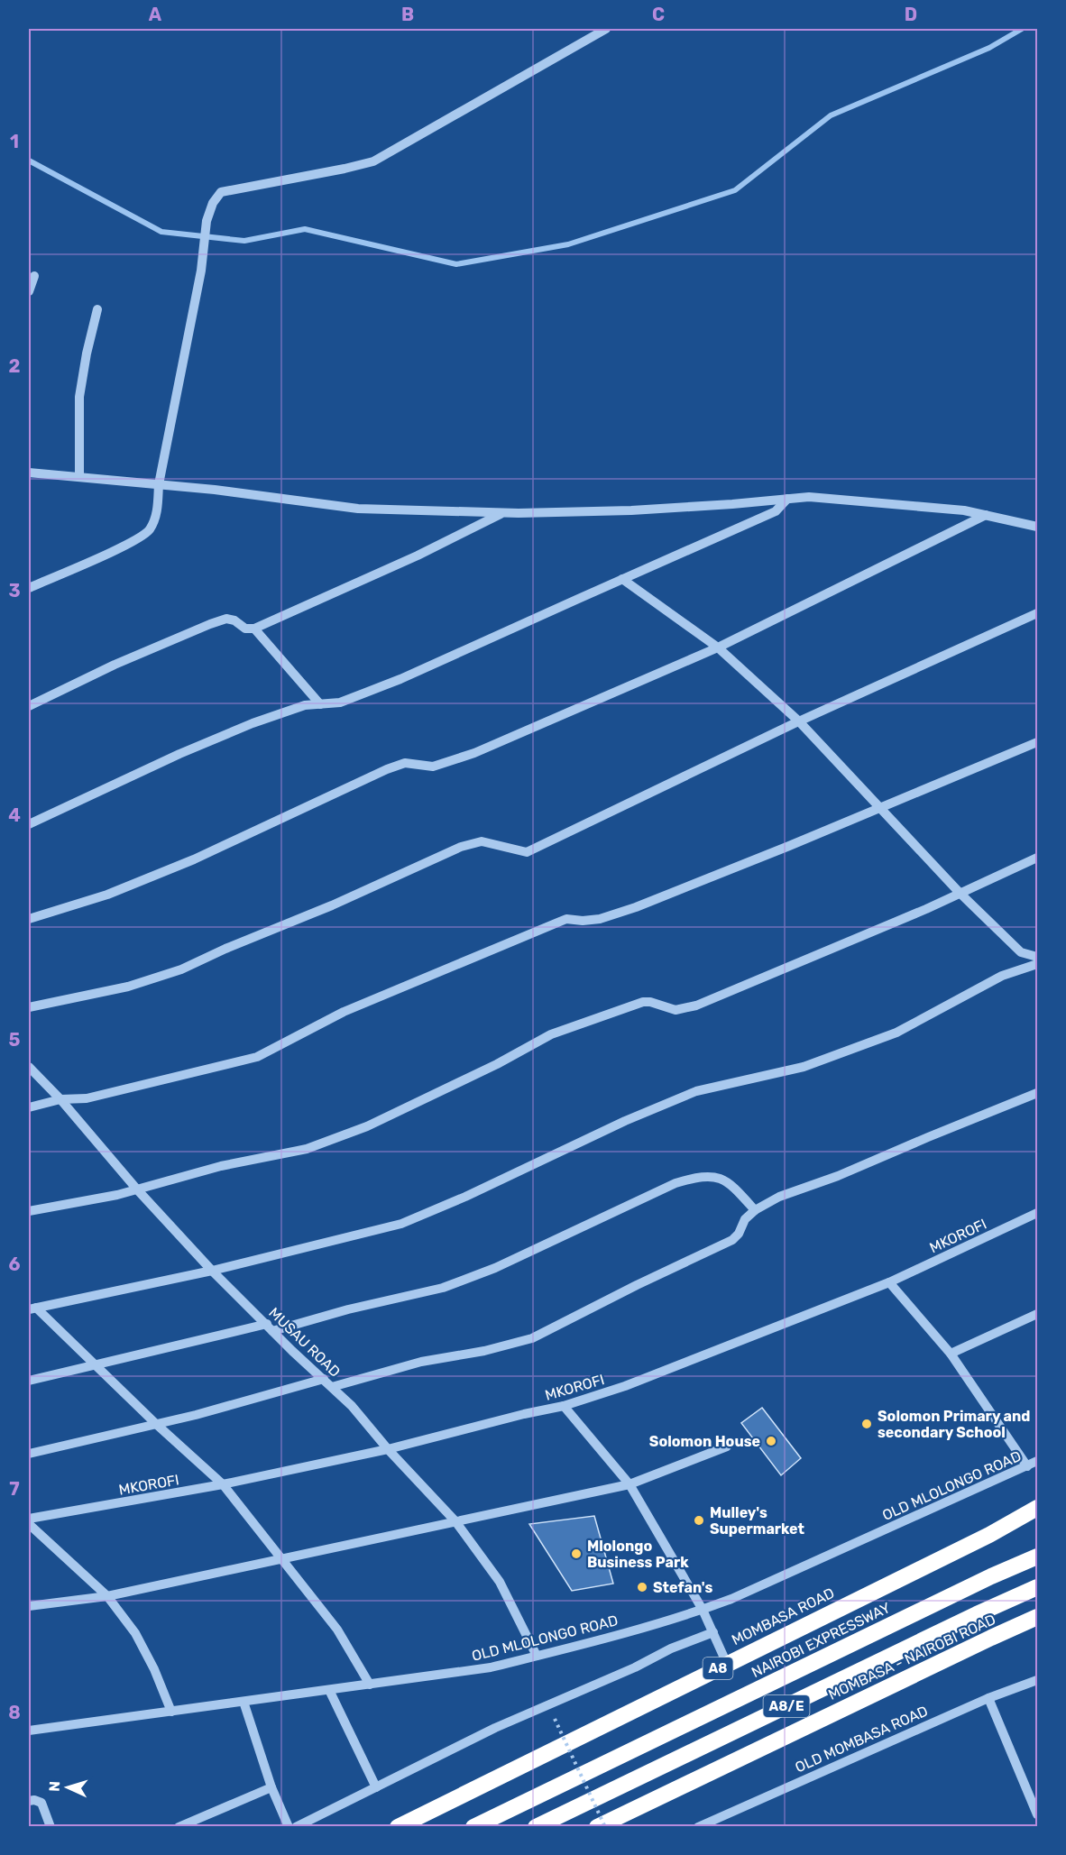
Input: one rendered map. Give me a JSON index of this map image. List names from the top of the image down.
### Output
{
  "streets": {
    "highway": [
      "MOMBASA ROAD",
      "NAIROBI EXPRESSWAY",
      "MOMBASA - NAIROBI ROAD",
      "A8",
      "A8/E"
    ],
    "street": [
      "MKOROFI",
      "MUSAU ROAD",
      "OLD MLOLONGO ROAD",
      "OLD MOMBASA ROAD"
    ]
  },
  "crossings": [
    ["MKOROFI", "MUSAU ROAD"],
    ["MUSAU ROAD", "OLD MLOLONGO ROAD"]
  ],
  "places": [
    "Solomon Primary and secondary School",
    "Solomon House",
    "Mulley's Supermarket",
    "Mlolongo Business Park",
    "Stefan's"
  ],
  "north": "left",
  "grid": {
    "columns": [
      "A",
      "B",
      "C",
      "D"
    ],
    "rows": [
      "1",
      "2",
      "3",
      "4",
      "5",
      "6",
      "7",
      "8"
    ]
  }
}
